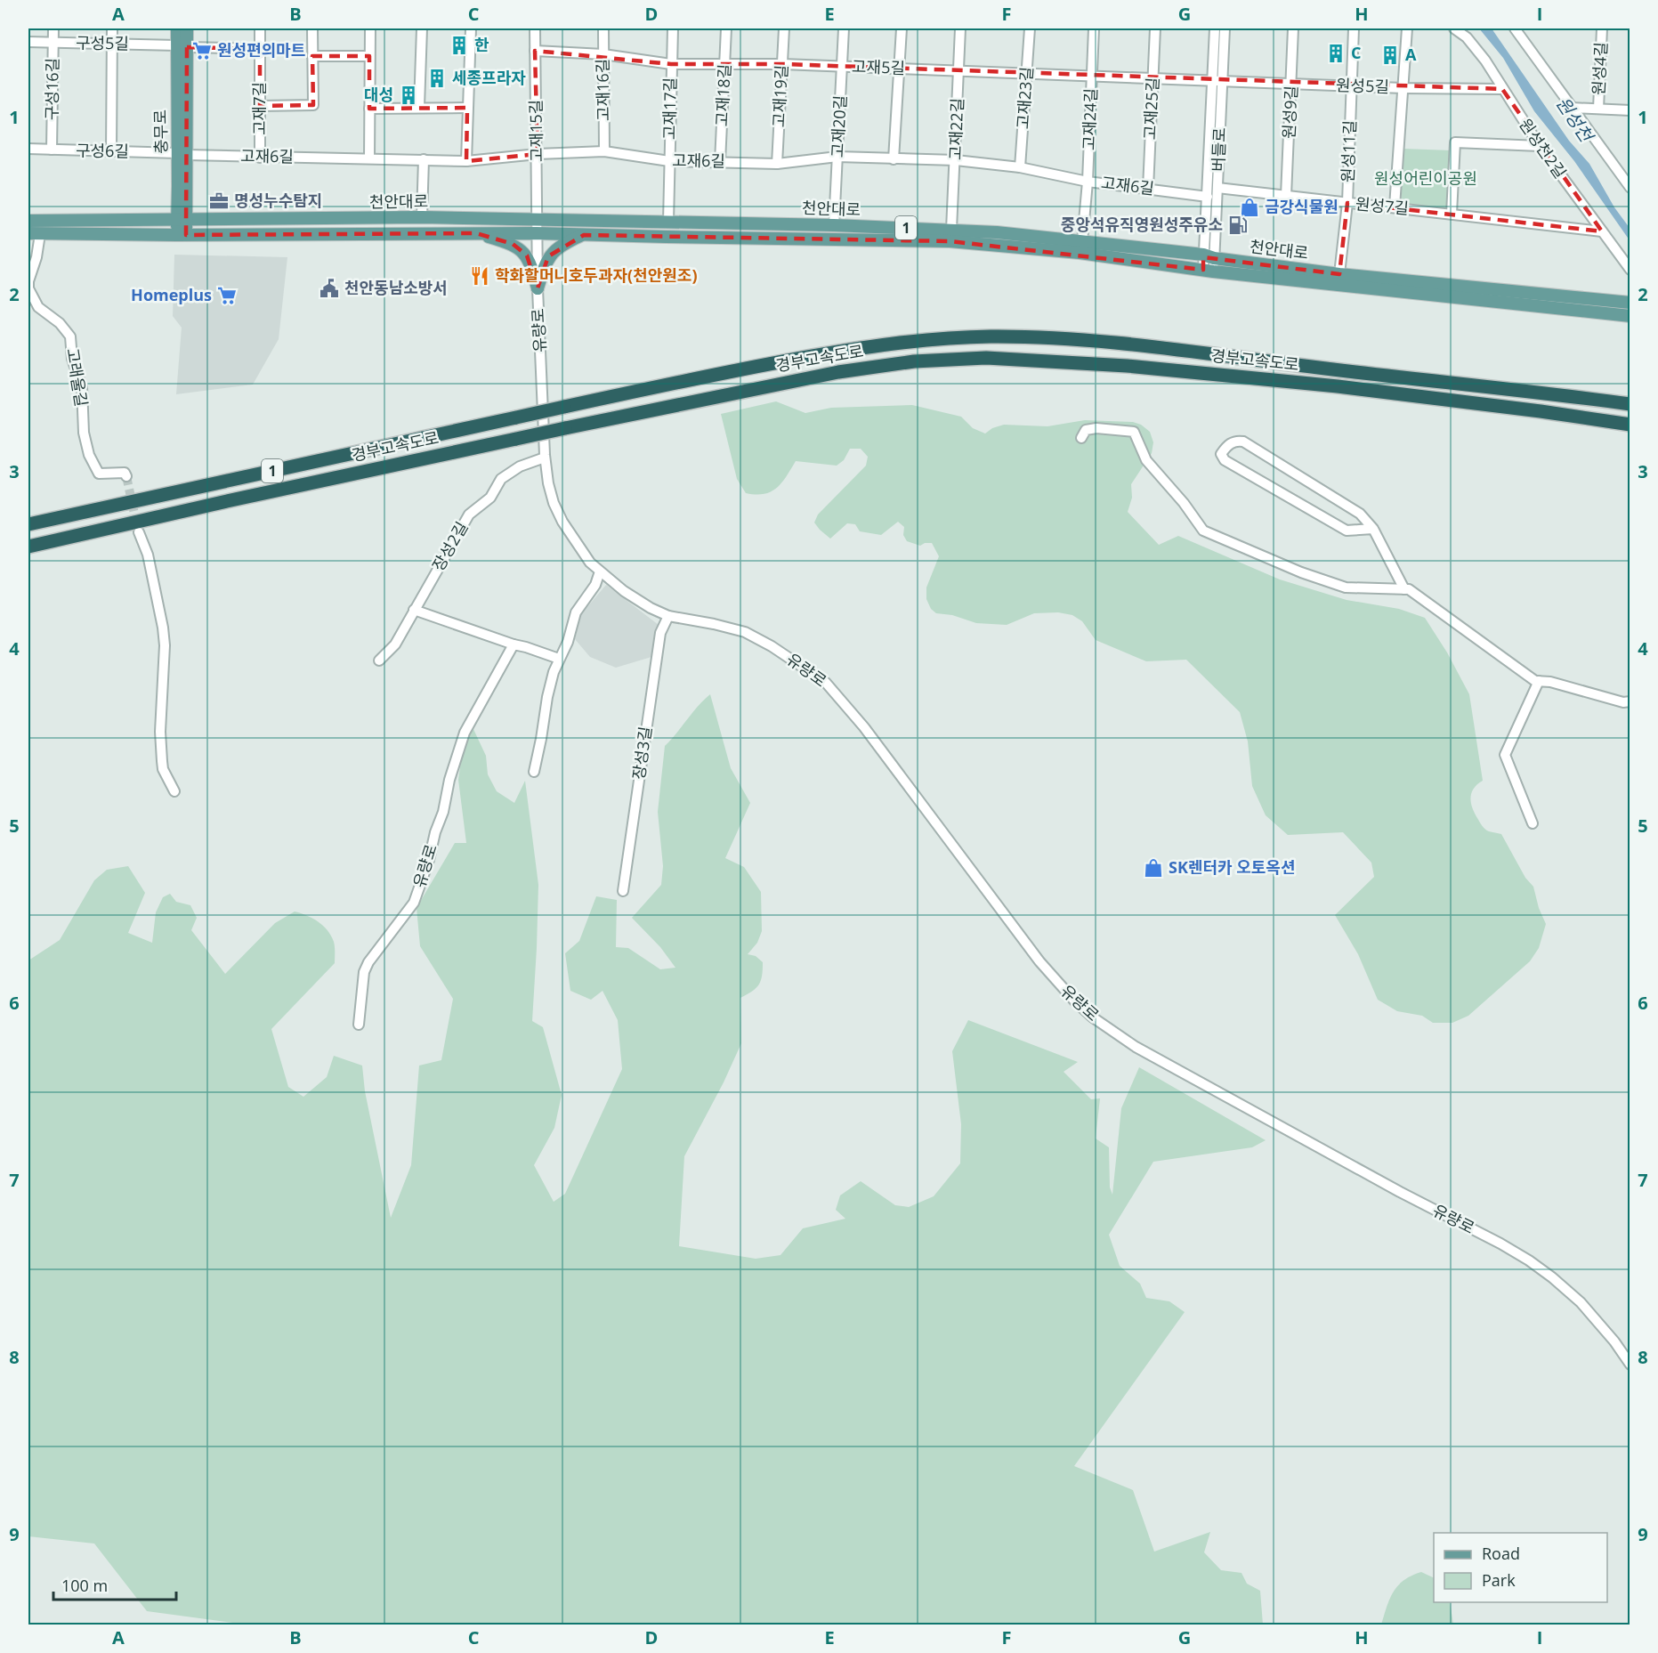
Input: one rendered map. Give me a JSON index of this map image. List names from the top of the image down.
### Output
{
  "streets": {
    "highway": ["1", "경부고속도로"],
    "main road": ["충무로", "천안대로"],
    "street": [
      "구성5길",
      "고재5길",
      "원성4길",
      "원성5길",
      "구성16길",
      "고재16길",
      "고재18길",
      "고재19길",
      "고재23길",
      "고재7길",
      "고재17길",
      "고재25길",
      "원성9길",
      "고재24길",
      "고재20길",
      "고재22길",
      "고재15길",
      "원성천2길",
      "버들로",
      "구성6길",
      "원성11길",
      "고재6길",
      "원성7길",
      "유량로",
      "고래울길",
      "장성2길",
      "장성3길"
    ]
  },
  "crossings": [
    ["구성5길", "구성16길"],
    ["구성5길", "충무로"],
    ["고재5길", "원성5길"],
    ["고재5길", "고재16길"],
    ["고재5길", "고재18길"],
    ["고재5길", "고재19길"],
    ["고재5길", "고재23길"],
    ["고재5길", "고재17길"],
    ["고재5길", "고재25길"],
    ["고재5길", "고재24길"],
    ["고재5길", "고재20길"],
    ["고재5길", "고재22길"],
    ["고재5길", "고재15길"],
    ["고재5길", "버들로"],
    ["원성5길", "원성9길"],
    ["원성5길", "원성천2길"],
    ["원성5길", "버들로"],
    ["원성5길", "원성11길"],
    ["구성16길", "구성6길"],
    ["고재16길", "고재6길"],
    ["고재18길", "고재6길"],
    ["고재19길", "고재6길"],
    ["고재23길", "고재6길"],
    ["고재7길", "고재6길"],
    ["고재17길", "고재6길"],
    ["고재17길", "천안대로"],
    ["고재25길", "고재6길"],
    ["원성9길", "원성7길"],
    ["고재24길", "고재6길"],
    ["고재24길", "천안대로"],
    ["고재20길", "고재6길"],
    ["고재20길", "천안대로"],
    ["고재22길", "고재6길"],
    ["고재22길", "천안대로"],
    ["고재15길", "고재6길"],
    ["고재15길", "천안대로"],
    ["고재15길", "유량로"],
    ["충무로", "구성6길"],
    ["충무로", "고재6길"],
    ["충무로", "천안대로"],
    ["원성천2길", "원성7길"],
    ["버들로", "고재6길"],
    ["버들로", "천안대로"],
    ["버들로", "원성7길"],
    ["구성6길", "고재6길"],
    ["원성11길", "천안대로"],
    ["원성11길", "원성7길"],
    ["천안대로", "유량로"],
    ["천안대로", "고래울길"],
    ["유량로", "장성2길"],
    ["유량로", "장성3길"]
  ],
  "water": ["원성천"],
  "parks": ["원성어린이공원"],
  "places": {
    "building": [
      "한",
      "C",
      "A",
      "세종프라자",
      "대성"
    ],
    "supermarket": ["원성편의마트", "Homeplus"],
    "office": ["명성누수탐지"],
    "shop": ["금강식물원", "SK렌터카 오토옥션"],
    "fuel station": ["중앙석유직영원성주유소"],
    "restaurant": ["학화할머니호두과자(천안원조)"],
    "public building": ["천안동남소방서"]
  },
  "legend": ["Road", "Park"],
  "scale_bar": "100 m",
  "grid": {
    "columns": [
      "A",
      "B",
      "C",
      "D",
      "E",
      "F",
      "G",
      "H",
      "I"
    ],
    "rows": [
      "1",
      "2",
      "3",
      "4",
      "5",
      "6",
      "7",
      "8",
      "9"
    ]
  }
}
